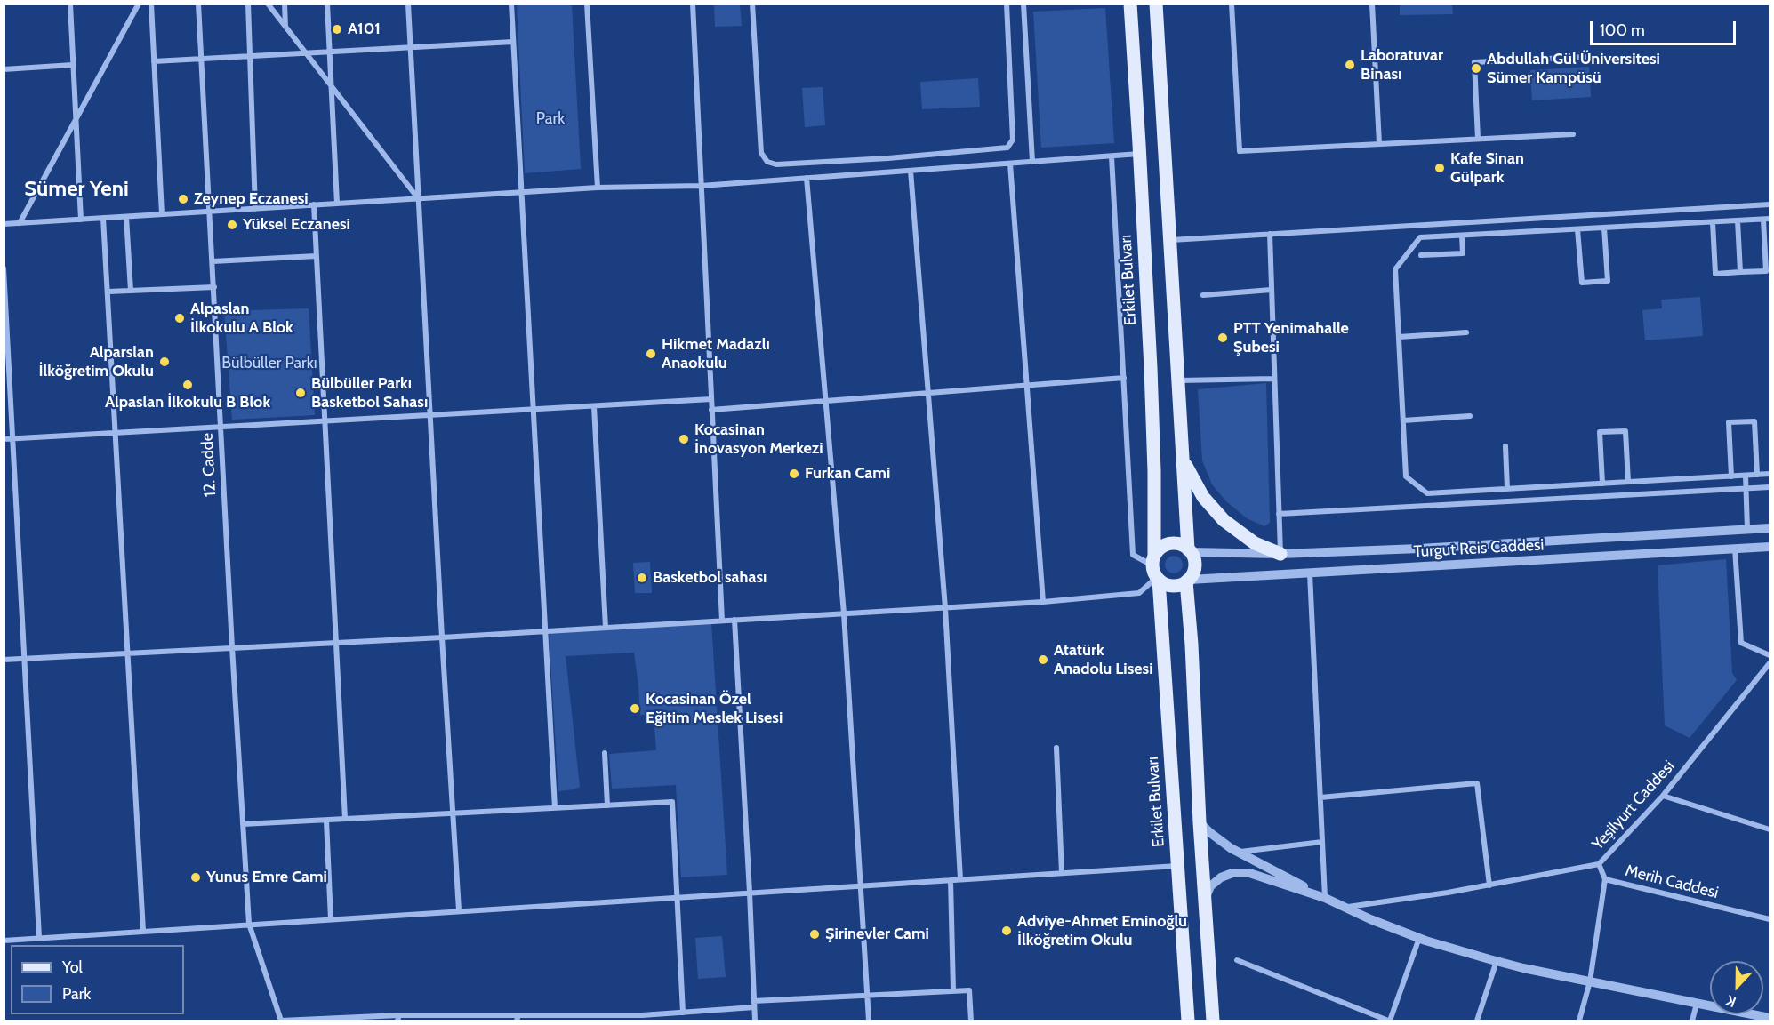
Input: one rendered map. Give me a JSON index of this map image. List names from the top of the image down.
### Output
{
  "streets": {
    "main road": ["Erkilet Bulvarı"],
    "street": [
      "12. Cadde",
      "Turgut Reis Caddesi",
      "Yeşilyurt Caddesi",
      "Merih Caddesi"
    ]
  },
  "crossings": [
    ["Erkilet Bulvarı", "Turgut Reis Caddesi"]
  ],
  "districts": ["Sümer Yeni"],
  "parks": ["Park", "Bülbüller Parkı"],
  "places": [
    "A101",
    "Laboratuvar Binası",
    "Abdullah Gül Üniversitesi Sümer Kampüsü",
    "Kafe Sinan Gülpark",
    "Zeynep Eczanesi",
    "Yüksel Eczanesi",
    "Alpaslan İlkokulu A Blok",
    "PTT Yenimahalle Şubesi",
    "Hikmet Madazlı Anaokulu",
    "Alparslan İlköğretim Okulu",
    "Alpaslan İlkokulu B Blok",
    "Bülbüller Parkı Basketbol Sahası",
    "Kocasinan İnovasyon Merkezi",
    "Furkan Cami",
    "Basketbol sahası",
    "Atatürk Anadolu Lisesi",
    "Kocasinan Özel Eğitim Meslek Lisesi",
    "Yunus Emre Cami",
    "Adviye-Ahmet Eminoğlu İlköğretim Okulu",
    "Şirinevler Cami"
  ],
  "legend": ["Yol", "Park"],
  "scale_bar": "100 m",
  "north": "bottom"
}
